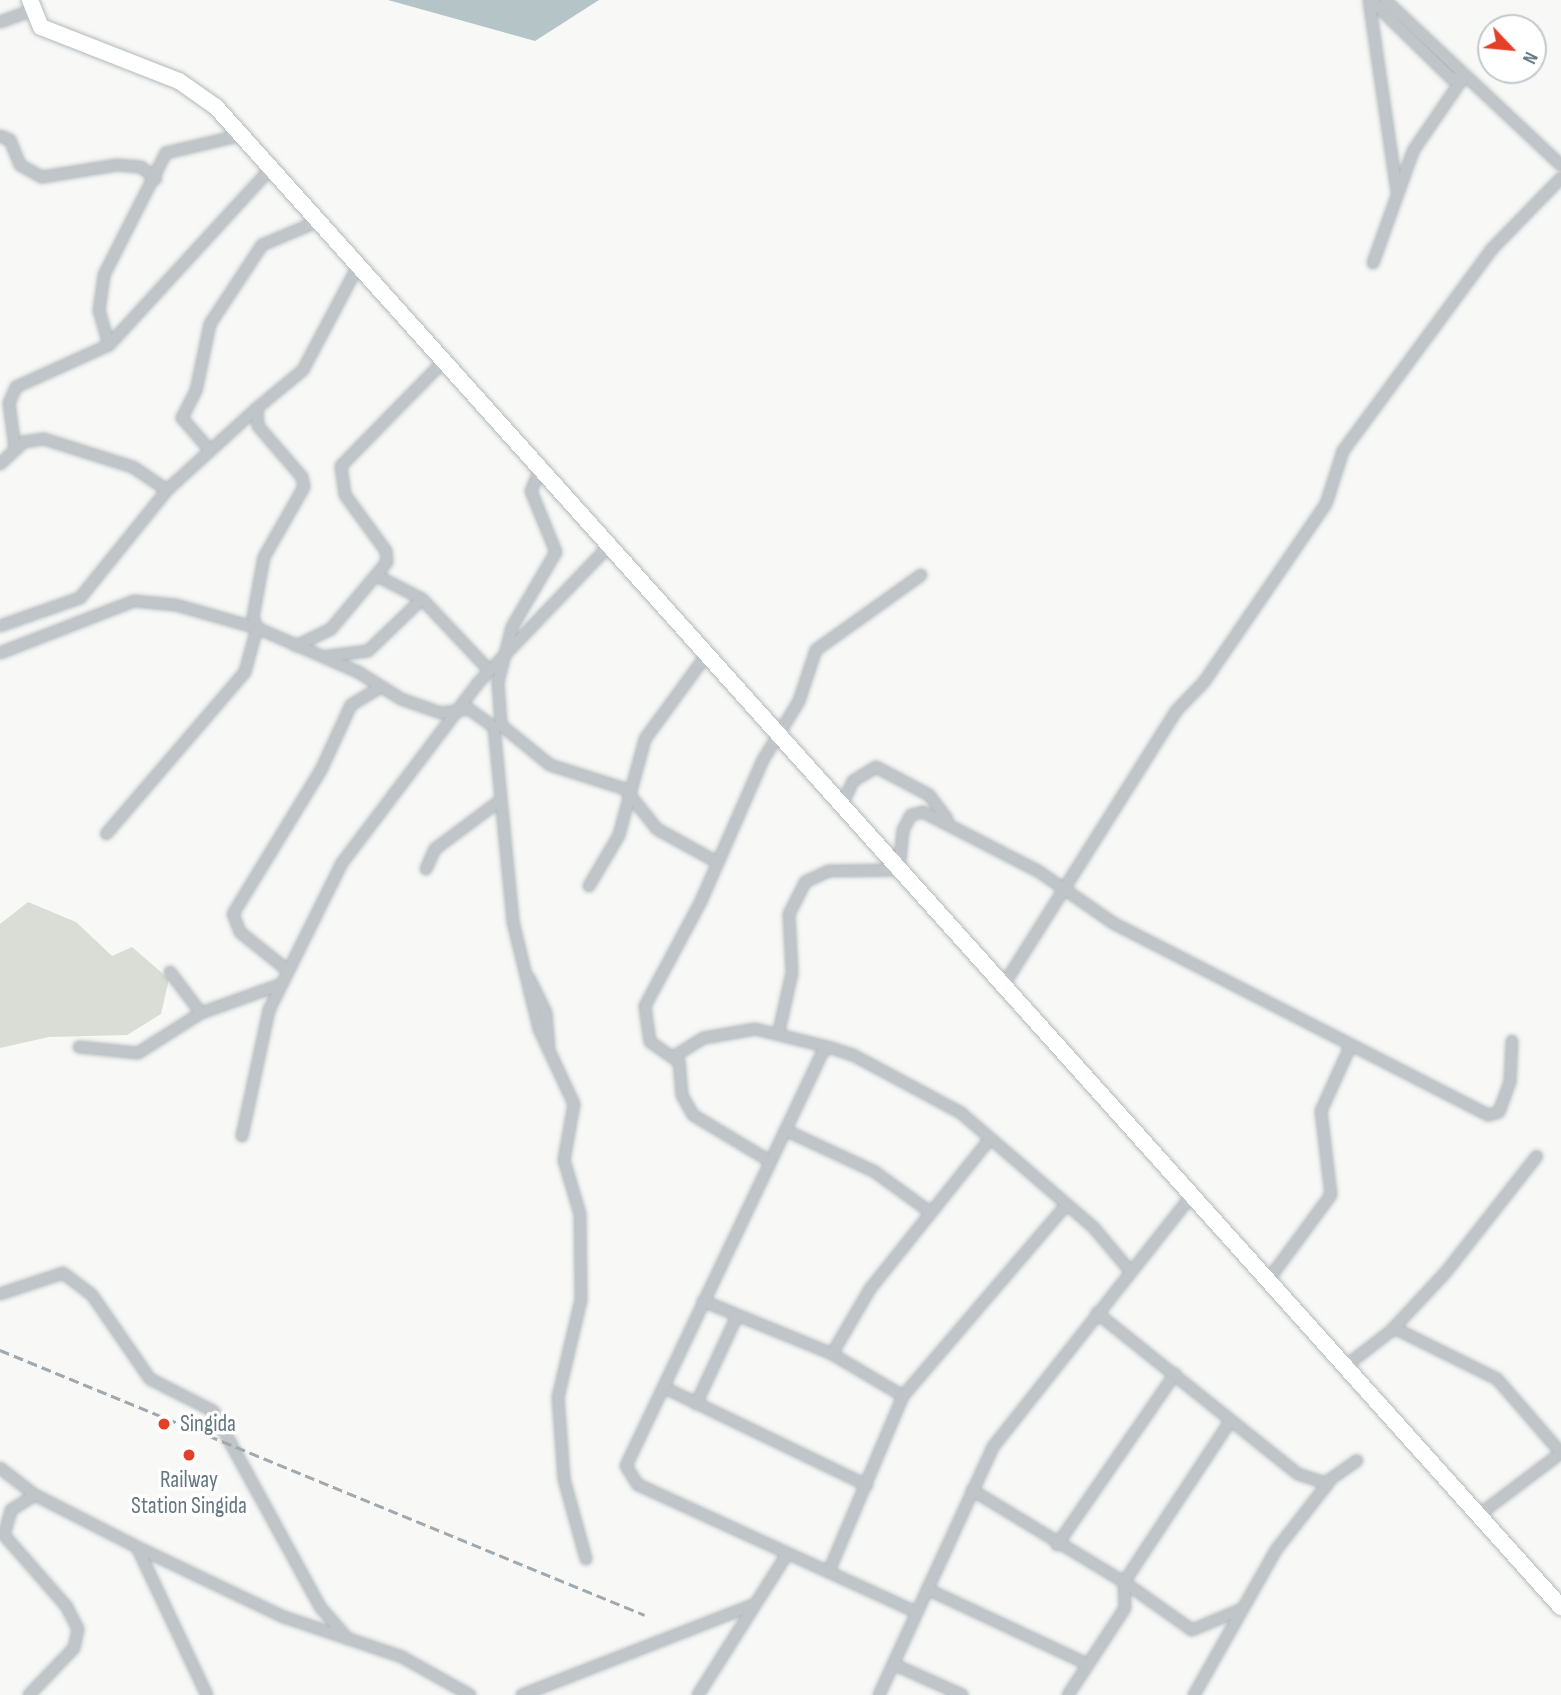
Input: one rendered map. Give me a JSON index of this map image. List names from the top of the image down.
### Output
{
  "places": ["Singida", "Railway Station Singida"],
  "north": "bottom right"
}
